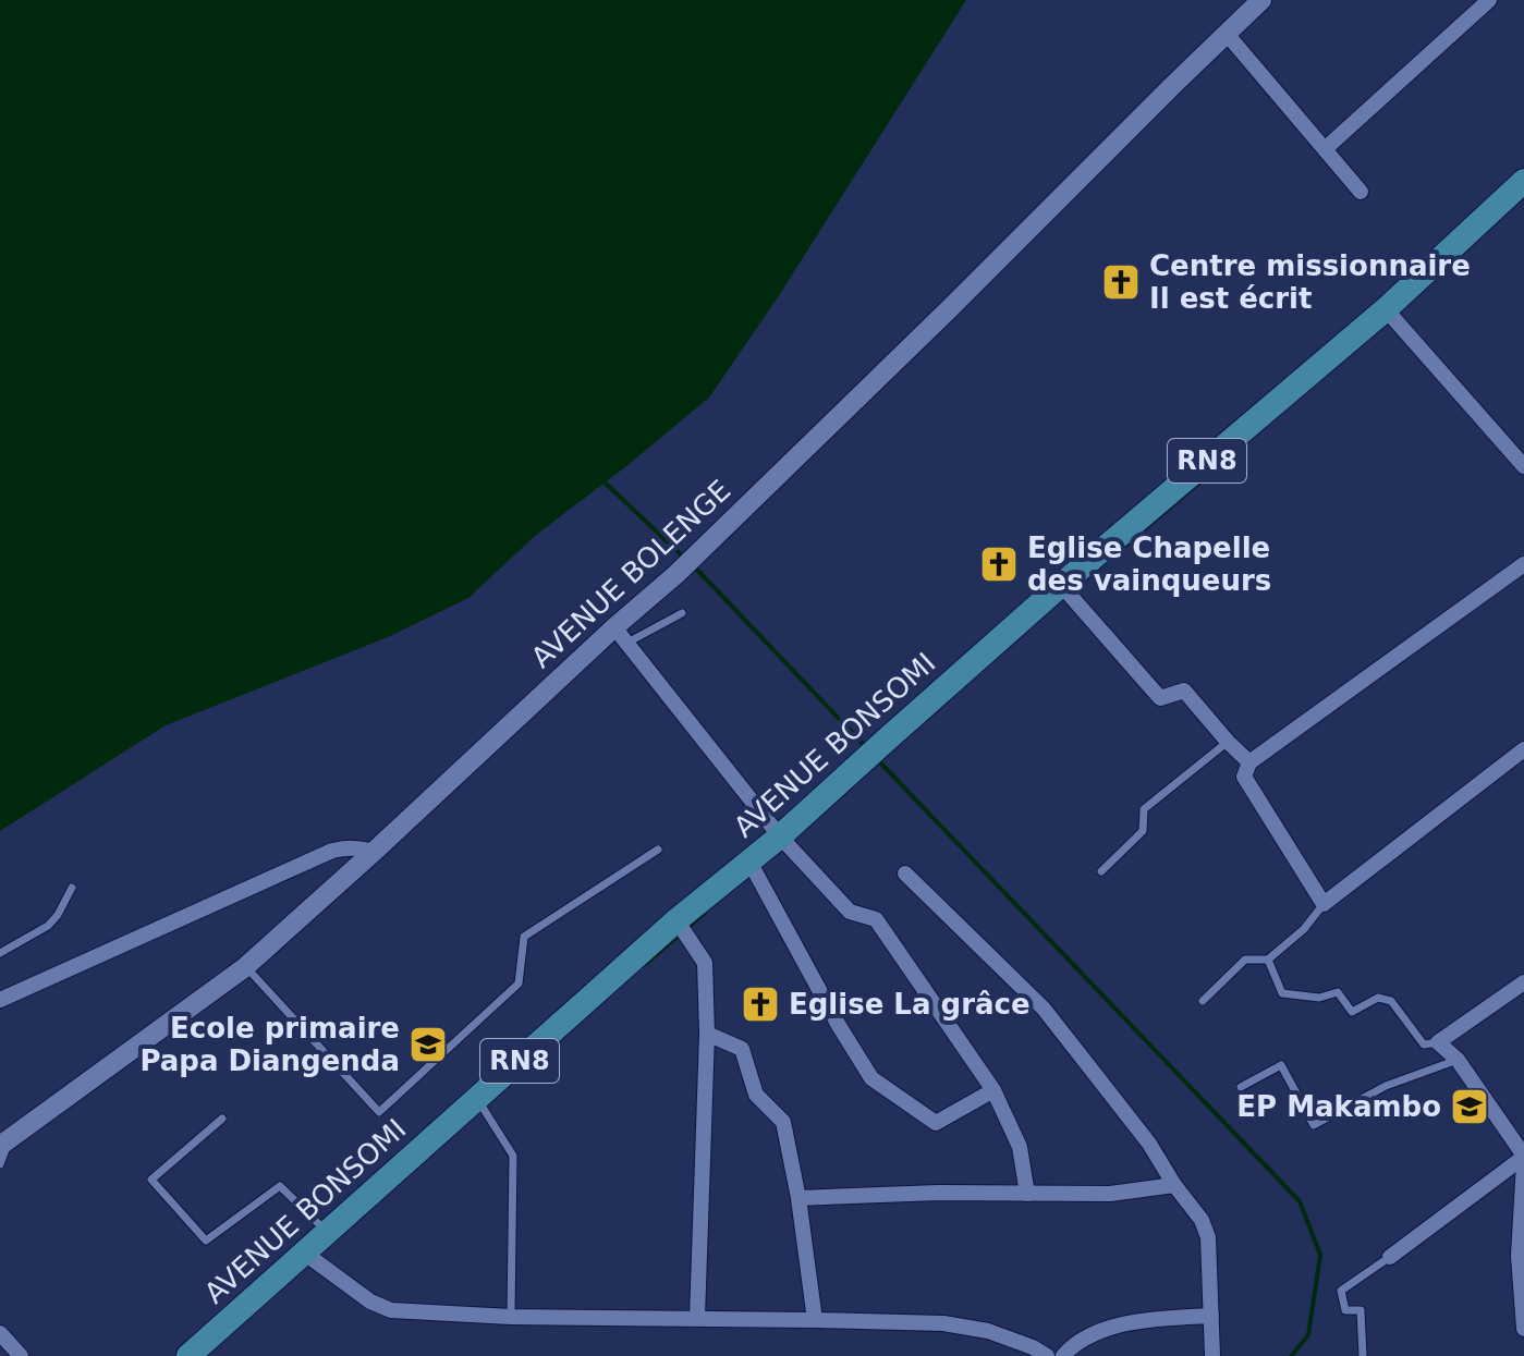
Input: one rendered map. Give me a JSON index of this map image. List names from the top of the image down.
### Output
{
  "streets": {
    "main road": ["RN8", "AVENUE BONSOMI"],
    "street": ["AVENUE BOLENGE"]
  },
  "places": {
    "church": ["Centre missionnaire Il est écrit", "Eglise Chapelle des vainqueurs", "Eglise La grâce"],
    "school or university": ["Ecole primaire Papa Diangenda", "EP Makambo"]
  }
}
